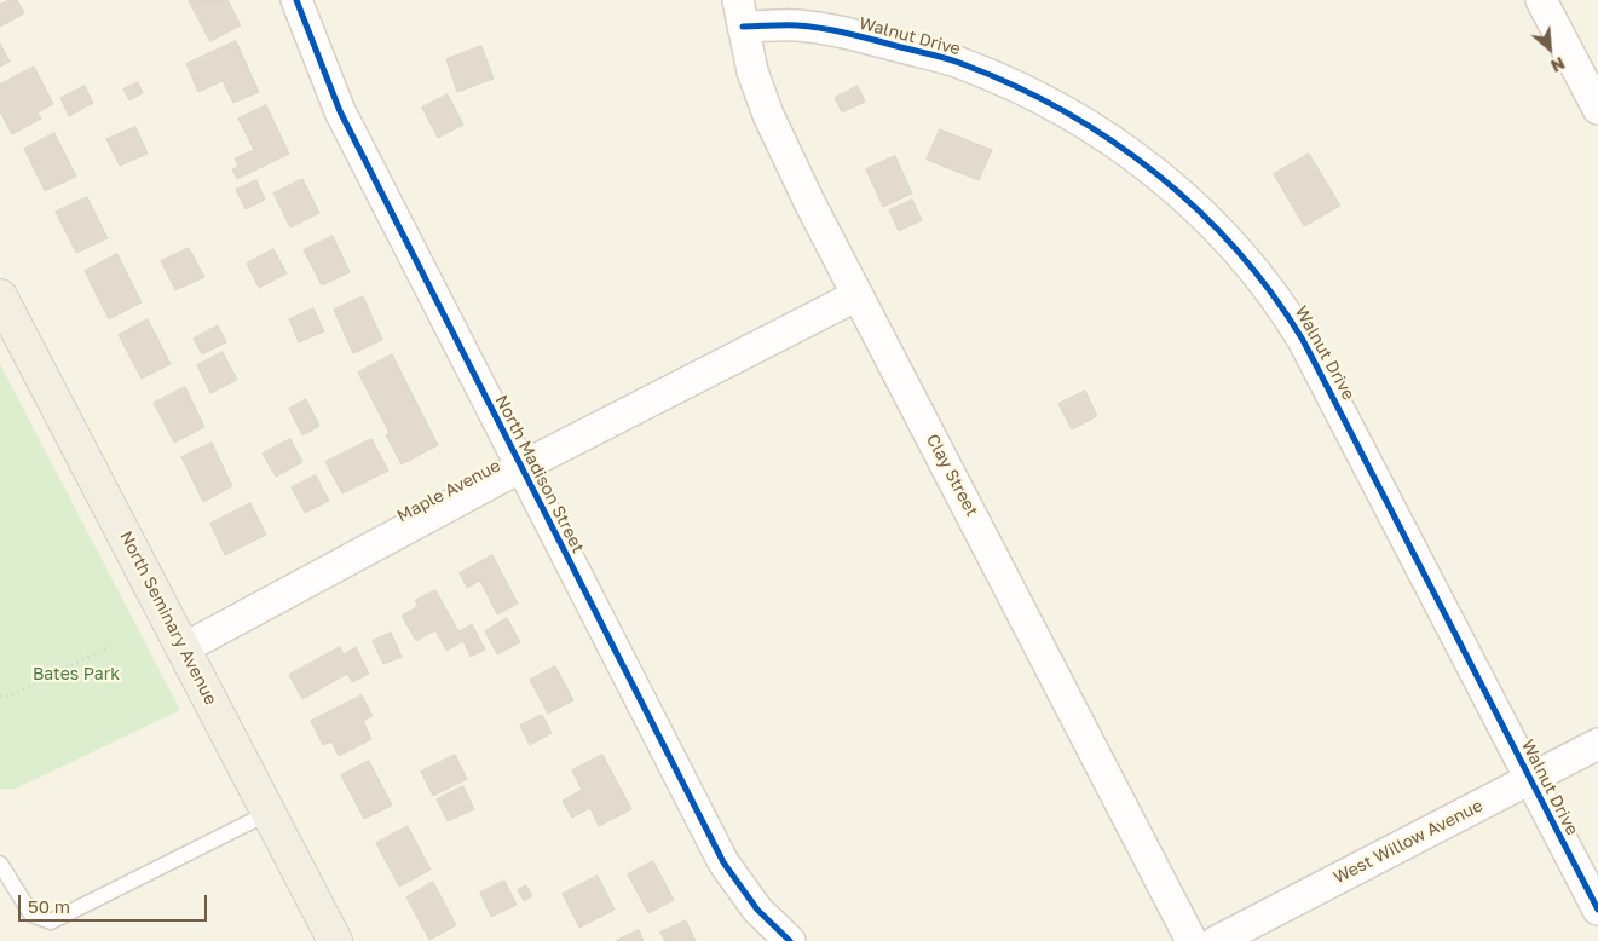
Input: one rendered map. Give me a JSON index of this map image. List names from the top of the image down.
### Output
{
  "streets": {
    "main road": ["North Seminary Avenue"],
    "street": [
      "Walnut Drive",
      "North Madison Street",
      "Clay Street",
      "Maple Avenue",
      "West Willow Avenue"
    ]
  },
  "crossings": [
    ["Walnut Drive", "Clay Street"],
    ["Walnut Drive", "West Willow Avenue"],
    ["North Madison Street", "Maple Avenue"],
    ["Clay Street", "Maple Avenue"],
    ["Maple Avenue", "North Seminary Avenue"]
  ],
  "parks": ["Bates Park"],
  "scale_bar": "50 m",
  "north": "bottom right"
}
